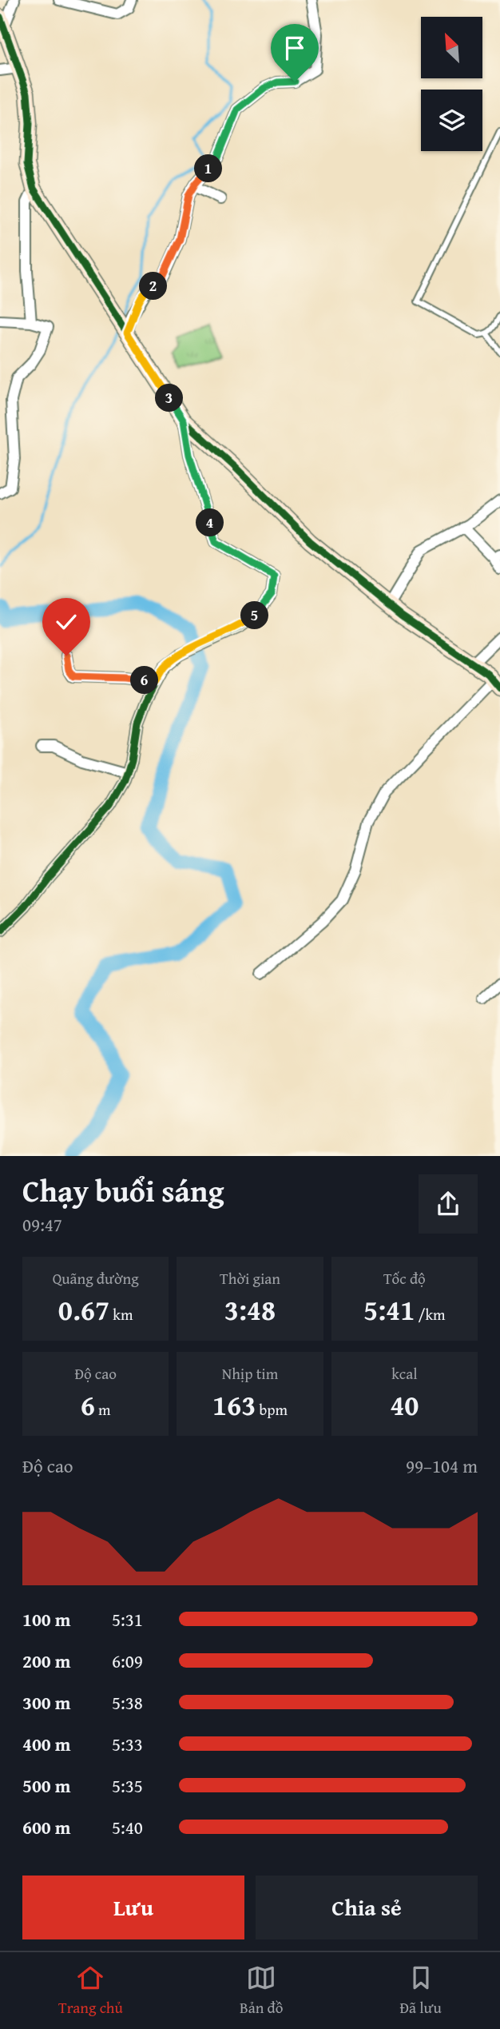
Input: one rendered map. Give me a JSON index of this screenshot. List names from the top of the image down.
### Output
{
  "north": "top left",
  "page": {
    "pins": [
      "1",
      "2",
      "3",
      "4",
      "5",
      "6"
    ],
    "heading": ["Chạy buổi sáng", "09:47"],
    "stats": [
      ["Quãng đường", "0.67 km"],
      ["Thời gian", "3:48"],
      ["Tốc độ", "5:41 /km"],
      ["Độ cao", "6 m"],
      ["Nhịp tim", "163 bpm"],
      ["kcal", "40"]
    ],
    "chart": ["Độ cao", "99–104 m"],
    "list": [
      {
        "name": "100 m",
        "note": "5:31"
      },
      {
        "name": "200 m",
        "note": "6:09"
      },
      {
        "name": "300 m",
        "note": "5:38"
      },
      {
        "name": "400 m",
        "note": "5:33"
      },
      {
        "name": "500 m",
        "note": "5:35"
      },
      {
        "name": "600 m",
        "note": "5:40"
      }
    ],
    "buttons": ["Lưu", "Chia sẻ"],
    "tabs": ["Trang chủ", "Bản đồ", "Đã lưu"]
  }
}
